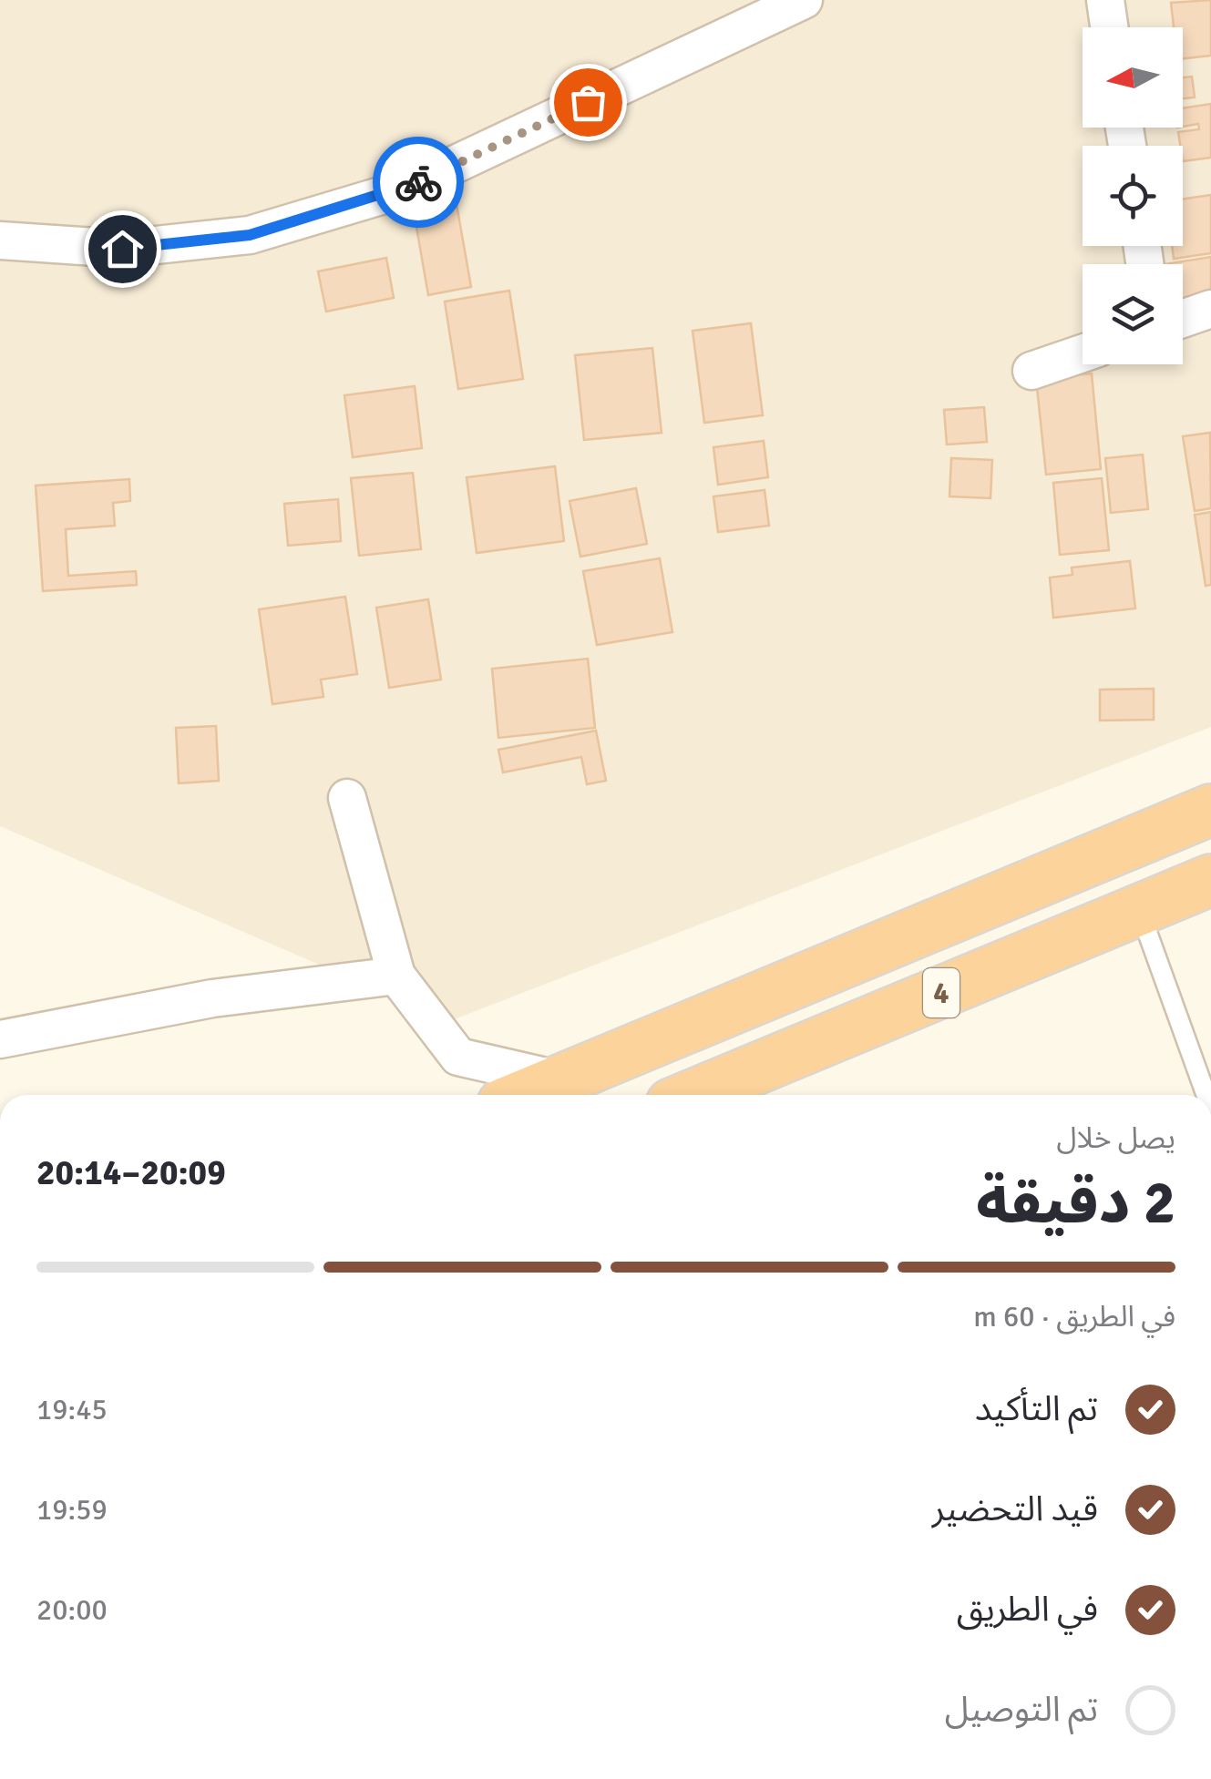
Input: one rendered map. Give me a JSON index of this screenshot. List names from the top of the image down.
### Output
{
  "streets": {
    "highway": ["4"]
  },
  "north": "left",
  "page": {
    "heading": ["2 دقيقة", "يصل خلال", "20:09–20:14"],
    "bar": "في الطريق · 60 m",
    "list": [
      ["تم التأكيد", "19:45"],
      ["قيد التحضير", "19:59"],
      ["في الطريق", "20:00"],
      "تم التوصيل"
    ]
  }
}
